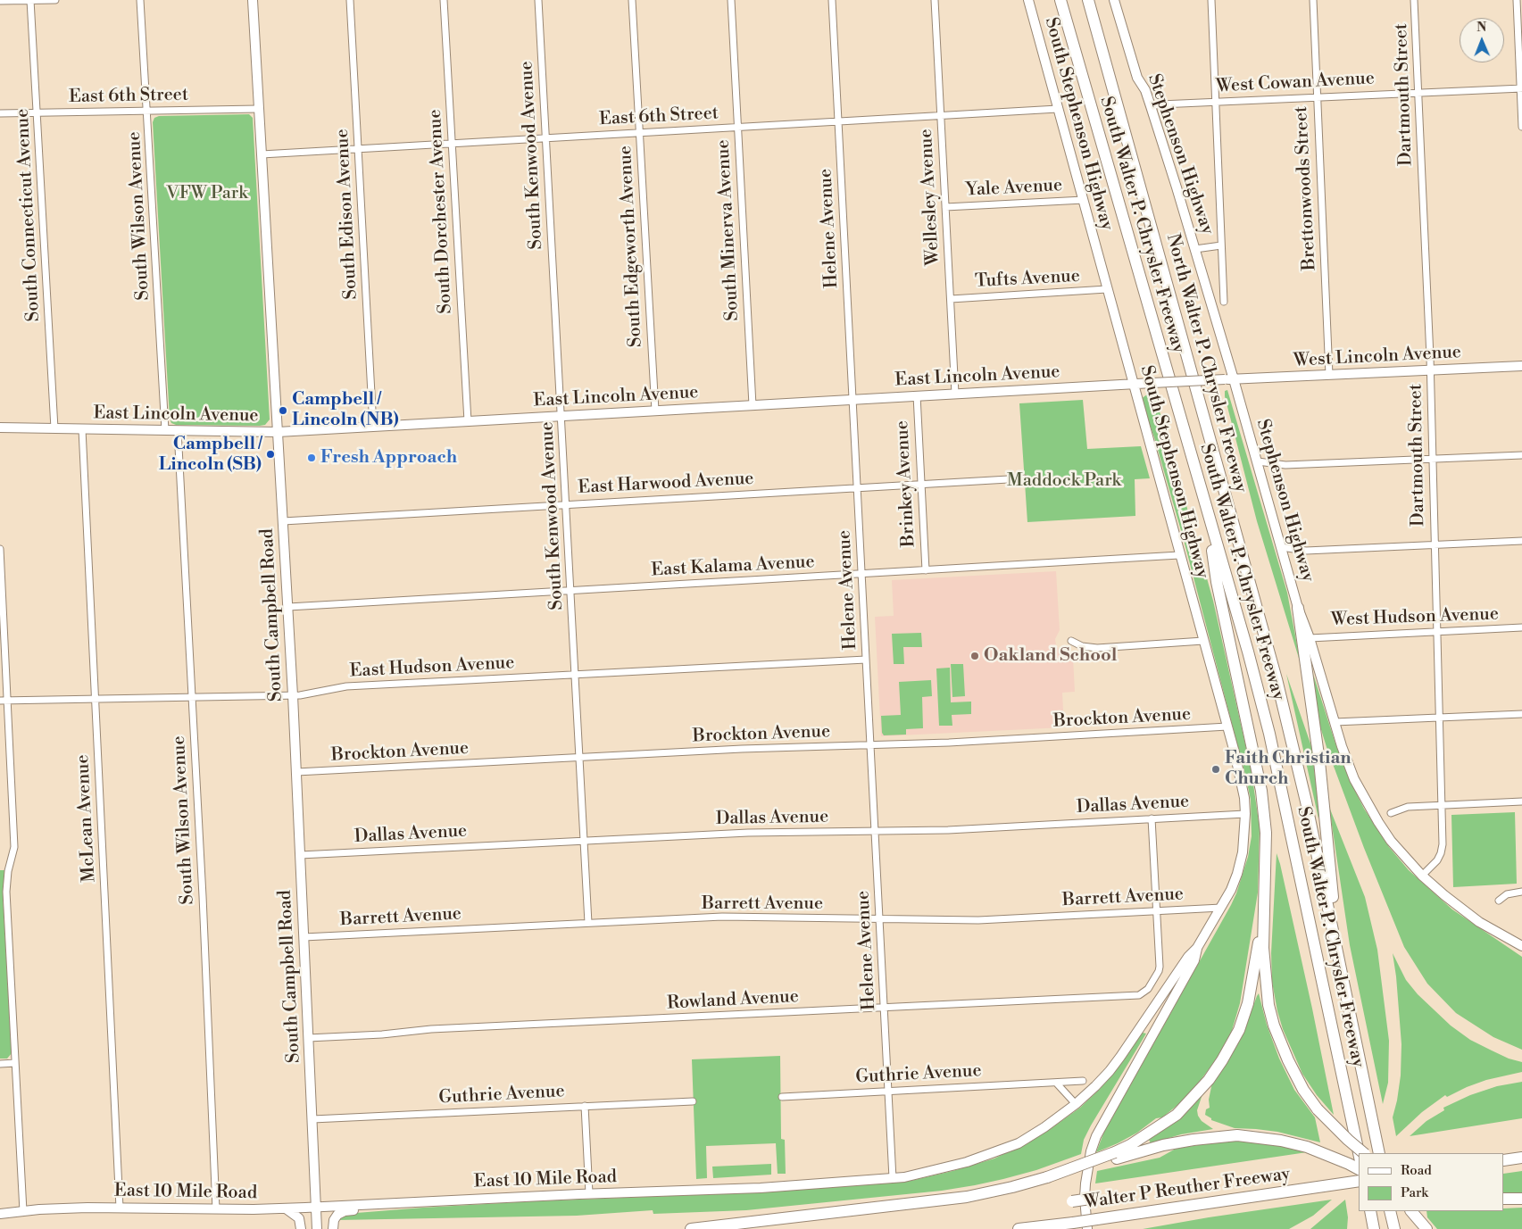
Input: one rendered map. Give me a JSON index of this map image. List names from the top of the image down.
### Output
{
  "streets": {
    "highway": ["South Walter P. Chrysler Freeway", "North Walter P. Chrysler Freeway", "Walter P Reuther Freeway"],
    "main road": [
      "South Stephenson Highway",
      "Stephenson Highway",
      "West Lincoln Avenue",
      "East Lincoln Avenue",
      "South Campbell Road",
      "East 10 Mile Road"
    ],
    "street": [
      "West Cowan Avenue",
      "Dartmouth Street",
      "East 6th Street",
      "South Kenwood Avenue",
      "Yale Avenue",
      "Brettonwoods Street",
      "Wellesley Avenue",
      "South Dorchester Avenue",
      "South Edison Avenue",
      "South Connecticut Avenue",
      "South Wilson Avenue",
      "Helene Avenue",
      "South Minerva Avenue",
      "South Edgeworth Avenue",
      "Tufts Avenue",
      "East Harwood Avenue",
      "Brinkey Avenue",
      "East Kalama Avenue",
      "West Hudson Avenue",
      "East Hudson Avenue",
      "Brockton Avenue",
      "Dallas Avenue",
      "McLean Avenue",
      "Barrett Avenue",
      "Rowland Avenue",
      "Guthrie Avenue"
    ]
  },
  "crossings": [
    ["West Cowan Avenue", "Dartmouth Street"],
    ["West Cowan Avenue", "Stephenson Highway"],
    ["West Cowan Avenue", "Brettonwoods Street"],
    ["Dartmouth Street", "Stephenson Highway"],
    ["Dartmouth Street", "West Lincoln Avenue"],
    ["Dartmouth Street", "West Hudson Avenue"],
    ["East 6th Street", "South Stephenson Highway"],
    ["East 6th Street", "South Kenwood Avenue"],
    ["East 6th Street", "Wellesley Avenue"],
    ["East 6th Street", "South Dorchester Avenue"],
    ["East 6th Street", "South Edison Avenue"],
    ["East 6th Street", "South Connecticut Avenue"],
    ["East 6th Street", "South Wilson Avenue"],
    ["East 6th Street", "Helene Avenue"],
    ["East 6th Street", "South Minerva Avenue"],
    ["East 6th Street", "South Edgeworth Avenue"],
    ["East 6th Street", "South Campbell Road"],
    ["South Stephenson Highway", "Yale Avenue"],
    ["South Stephenson Highway", "Tufts Avenue"],
    ["South Stephenson Highway", "East Lincoln Avenue"],
    ["South Stephenson Highway", "East Kalama Avenue"],
    ["South Stephenson Highway", "Brockton Avenue"],
    ["South Stephenson Highway", "Dallas Avenue"],
    ["South Stephenson Highway", "Barrett Avenue"],
    ["South Stephenson Highway", "East 10 Mile Road"],
    ["Stephenson Highway", "West Lincoln Avenue"],
    ["Stephenson Highway", "East Lincoln Avenue"],
    ["Stephenson Highway", "West Hudson Avenue"],
    ["South Kenwood Avenue", "East Lincoln Avenue"],
    ["South Kenwood Avenue", "East Harwood Avenue"],
    ["South Kenwood Avenue", "East Kalama Avenue"],
    ["South Kenwood Avenue", "East Hudson Avenue"],
    ["South Kenwood Avenue", "Brockton Avenue"],
    ["South Kenwood Avenue", "Dallas Avenue"],
    ["South Kenwood Avenue", "Barrett Avenue"],
    ["Yale Avenue", "Wellesley Avenue"],
    ["Brettonwoods Street", "West Lincoln Avenue"],
    ["Wellesley Avenue", "Tufts Avenue"],
    ["Wellesley Avenue", "East Lincoln Avenue"],
    ["South Dorchester Avenue", "East Lincoln Avenue"],
    ["South Edison Avenue", "East Lincoln Avenue"],
    ["South Connecticut Avenue", "East Lincoln Avenue"],
    ["South Wilson Avenue", "East Lincoln Avenue"],
    ["South Wilson Avenue", "East Hudson Avenue"],
    ["South Wilson Avenue", "East 10 Mile Road"],
    ["Helene Avenue", "East Lincoln Avenue"],
    ["Helene Avenue", "East Harwood Avenue"],
    ["Helene Avenue", "East Kalama Avenue"],
    ["Helene Avenue", "East Hudson Avenue"],
    ["Helene Avenue", "Brockton Avenue"],
    ["Helene Avenue", "Dallas Avenue"],
    ["Helene Avenue", "Barrett Avenue"],
    ["Helene Avenue", "Rowland Avenue"],
    ["Helene Avenue", "Guthrie Avenue"],
    ["Helene Avenue", "East 10 Mile Road"],
    ["South Minerva Avenue", "East Lincoln Avenue"],
    ["South Edgeworth Avenue", "East Lincoln Avenue"],
    ["West Lincoln Avenue", "East Lincoln Avenue"],
    ["East Lincoln Avenue", "Brinkey Avenue"],
    ["East Lincoln Avenue", "South Campbell Road"],
    ["East Lincoln Avenue", "McLean Avenue"],
    ["East Harwood Avenue", "Brinkey Avenue"],
    ["East Harwood Avenue", "South Campbell Road"],
    ["Brinkey Avenue", "East Kalama Avenue"],
    ["East Kalama Avenue", "South Campbell Road"],
    ["South Campbell Road", "East Hudson Avenue"],
    ["South Campbell Road", "Brockton Avenue"],
    ["South Campbell Road", "Dallas Avenue"],
    ["South Campbell Road", "Barrett Avenue"],
    ["South Campbell Road", "Rowland Avenue"],
    ["South Campbell Road", "Guthrie Avenue"],
    ["South Campbell Road", "East 10 Mile Road"],
    ["East Hudson Avenue", "McLean Avenue"],
    ["McLean Avenue", "East 10 Mile Road"],
    ["Barrett Avenue", "Rowland Avenue"]
  ],
  "parks": ["VFW Park", "Maddock Park"],
  "places": [
    "Campbell / Lincoln (NB)",
    "Campbell / Lincoln (SB)",
    "Fresh Approach",
    "Oakland School",
    "Faith Christian Church"
  ],
  "legend": ["Road", "Park"],
  "north": "top"
}
